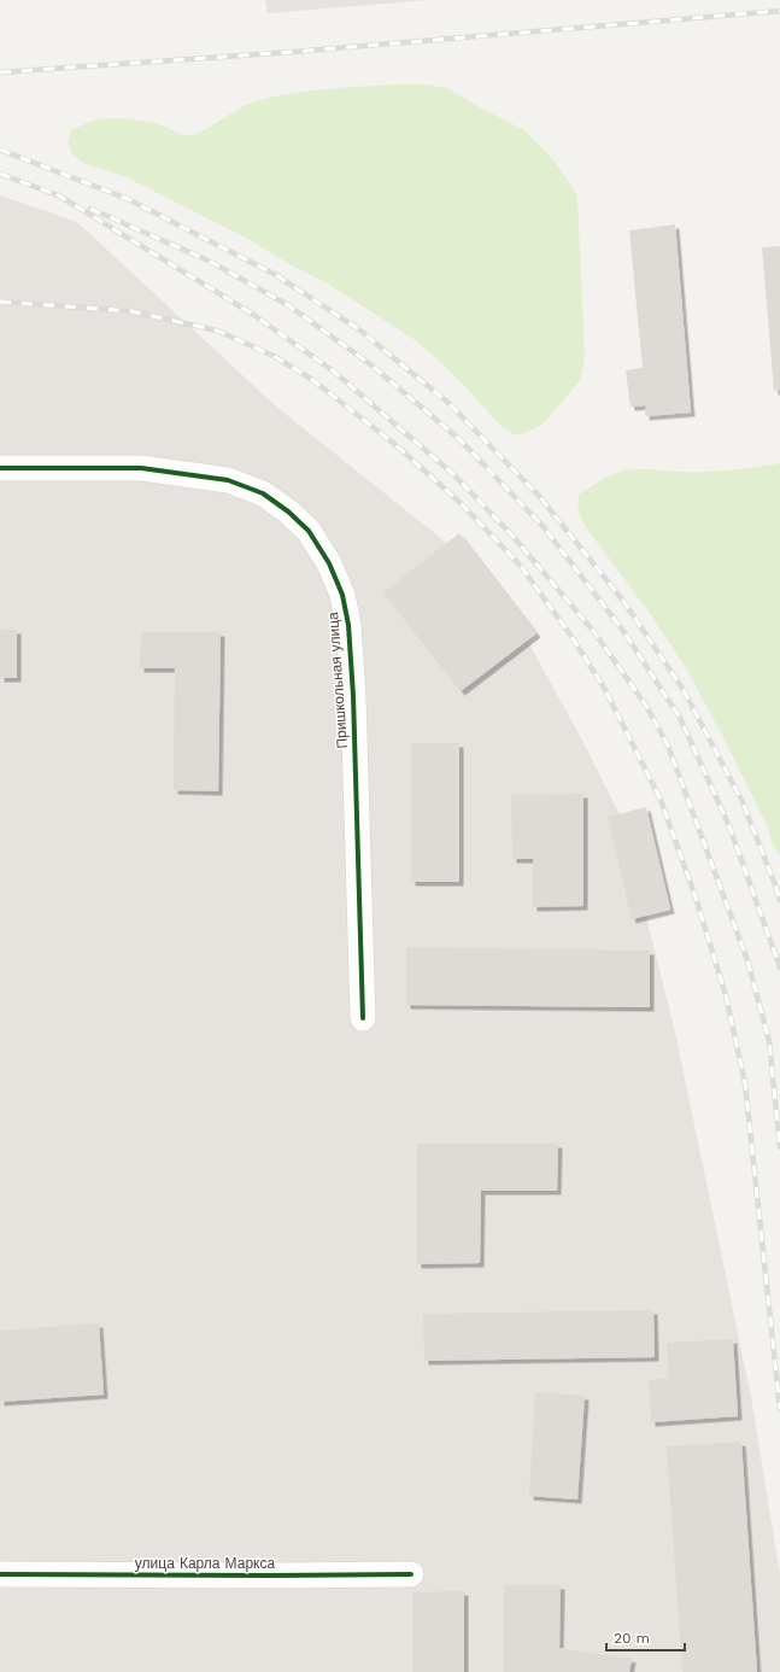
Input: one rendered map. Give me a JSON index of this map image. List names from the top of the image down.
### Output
{
  "streets": {
    "street": ["Пришкольная улица", "улица Карла Маркса"]
  },
  "scale_bar": "20 m"
}
